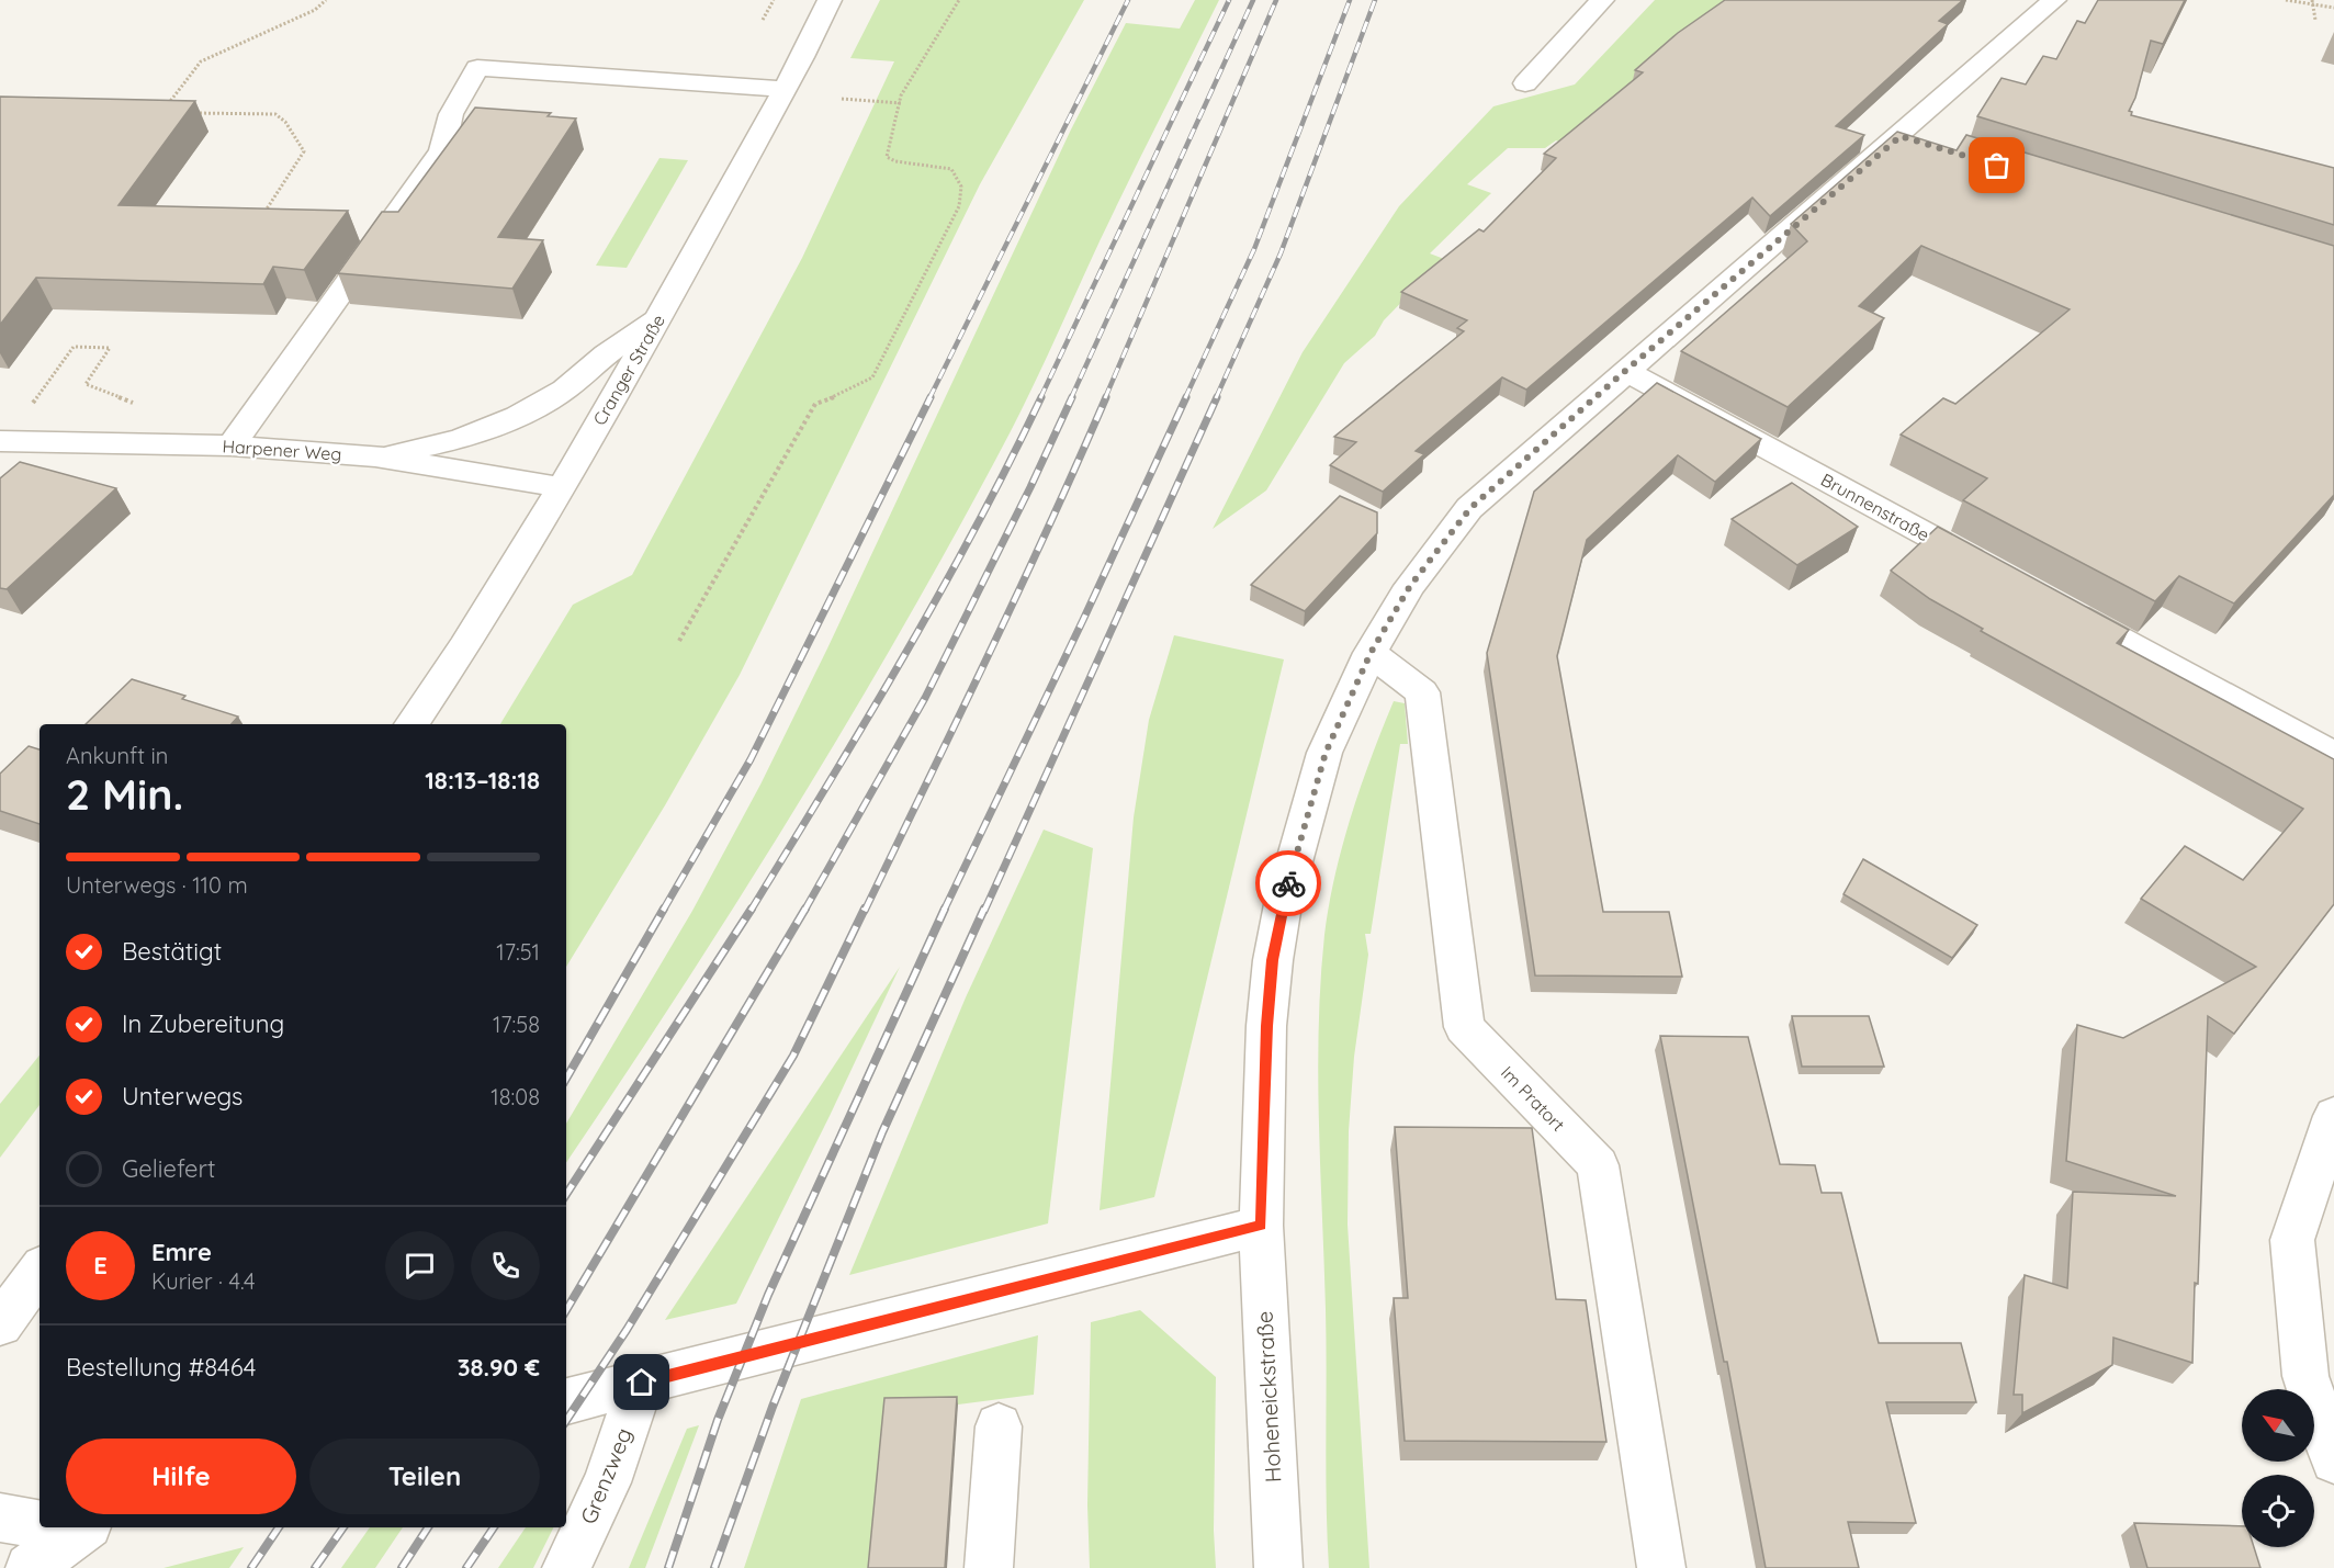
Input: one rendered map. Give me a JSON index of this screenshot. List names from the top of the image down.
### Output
{
  "streets": {
    "street": [
      "Cranger Straße",
      "Harpener Weg",
      "Brunnenstraße",
      "Im Pratort",
      "Hoheneickstraße",
      "Grenzweg"
    ]
  },
  "crossings": [
    ["Cranger Straße", "Harpener Weg"],
    ["Brunnenstraße", "Hoheneickstraße"],
    ["Im Pratort", "Hoheneickstraße"]
  ],
  "north": "top left",
  "page": {
    "heading": ["2 Min.", "Ankunft in", "18:13–18:18"],
    "panel": [
      "Emre",
      "Kurier · 4.4",
      "Bestellung #8464",
      "38.90 €"
    ],
    "bar": "Unterwegs · 110 m",
    "list": [
      ["Bestätigt", "17:51"],
      ["In Zubereitung", "17:58"],
      ["Unterwegs", "18:08"],
      "Geliefert"
    ],
    "round": "E",
    "buttons": ["Hilfe", "Teilen"]
  }
}
